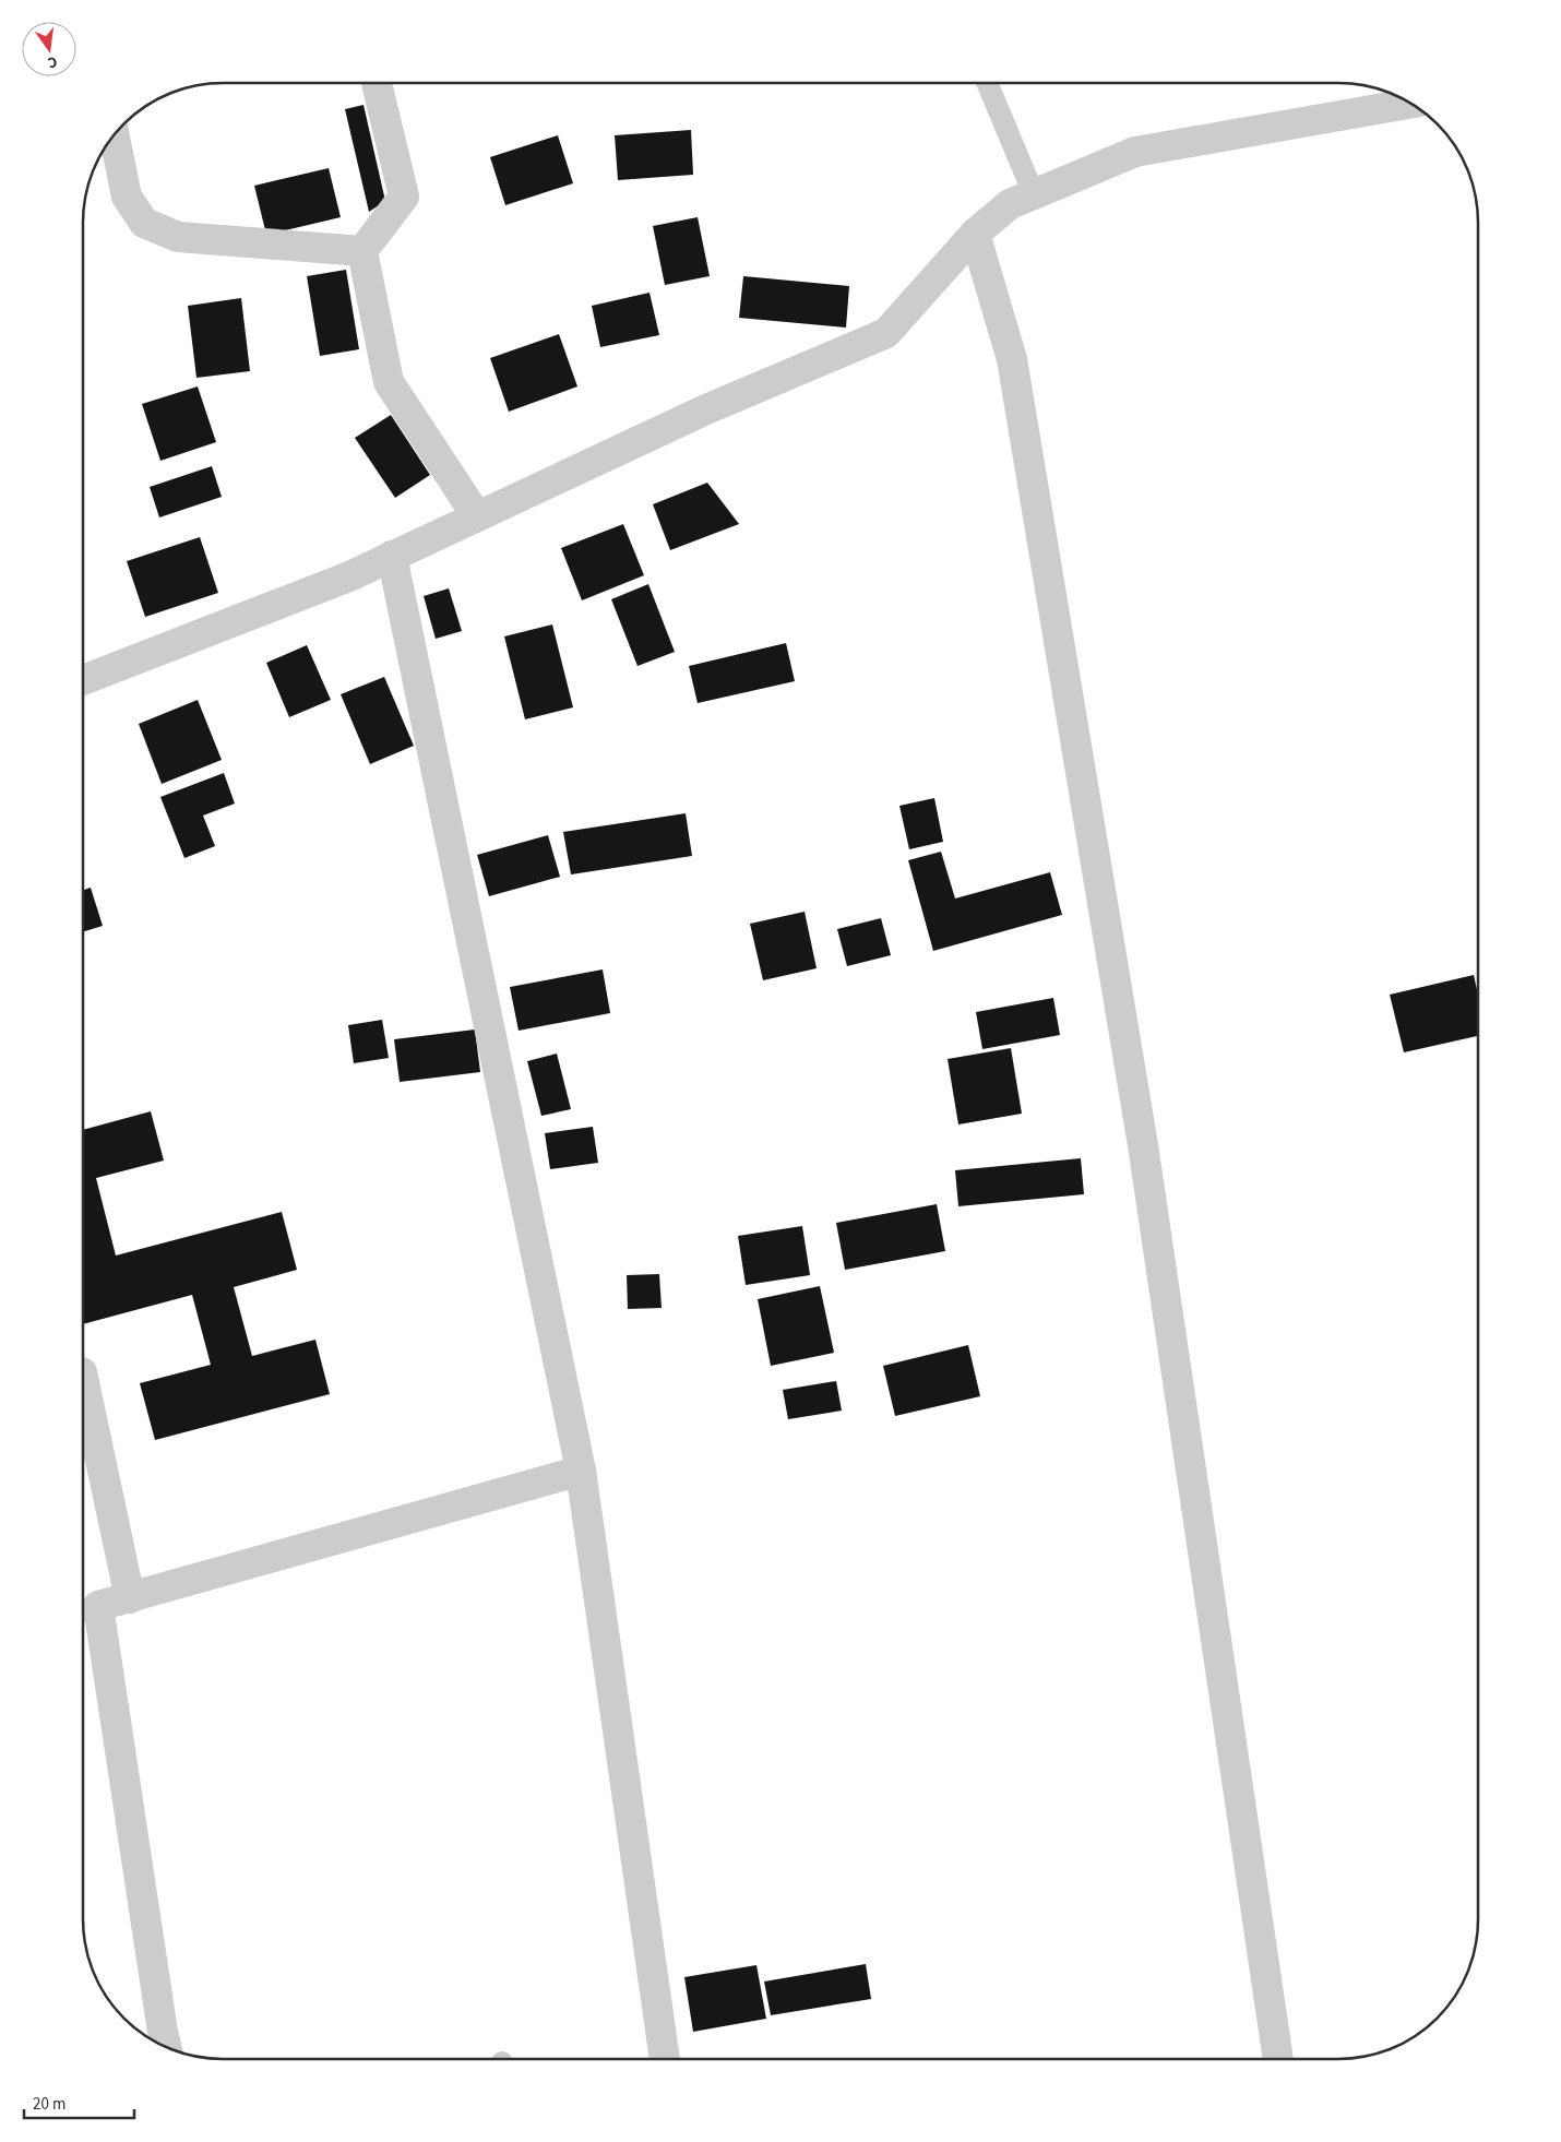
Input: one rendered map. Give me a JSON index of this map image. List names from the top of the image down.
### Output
{
  "scale_bar": "20 m",
  "north": "bottom"
}
